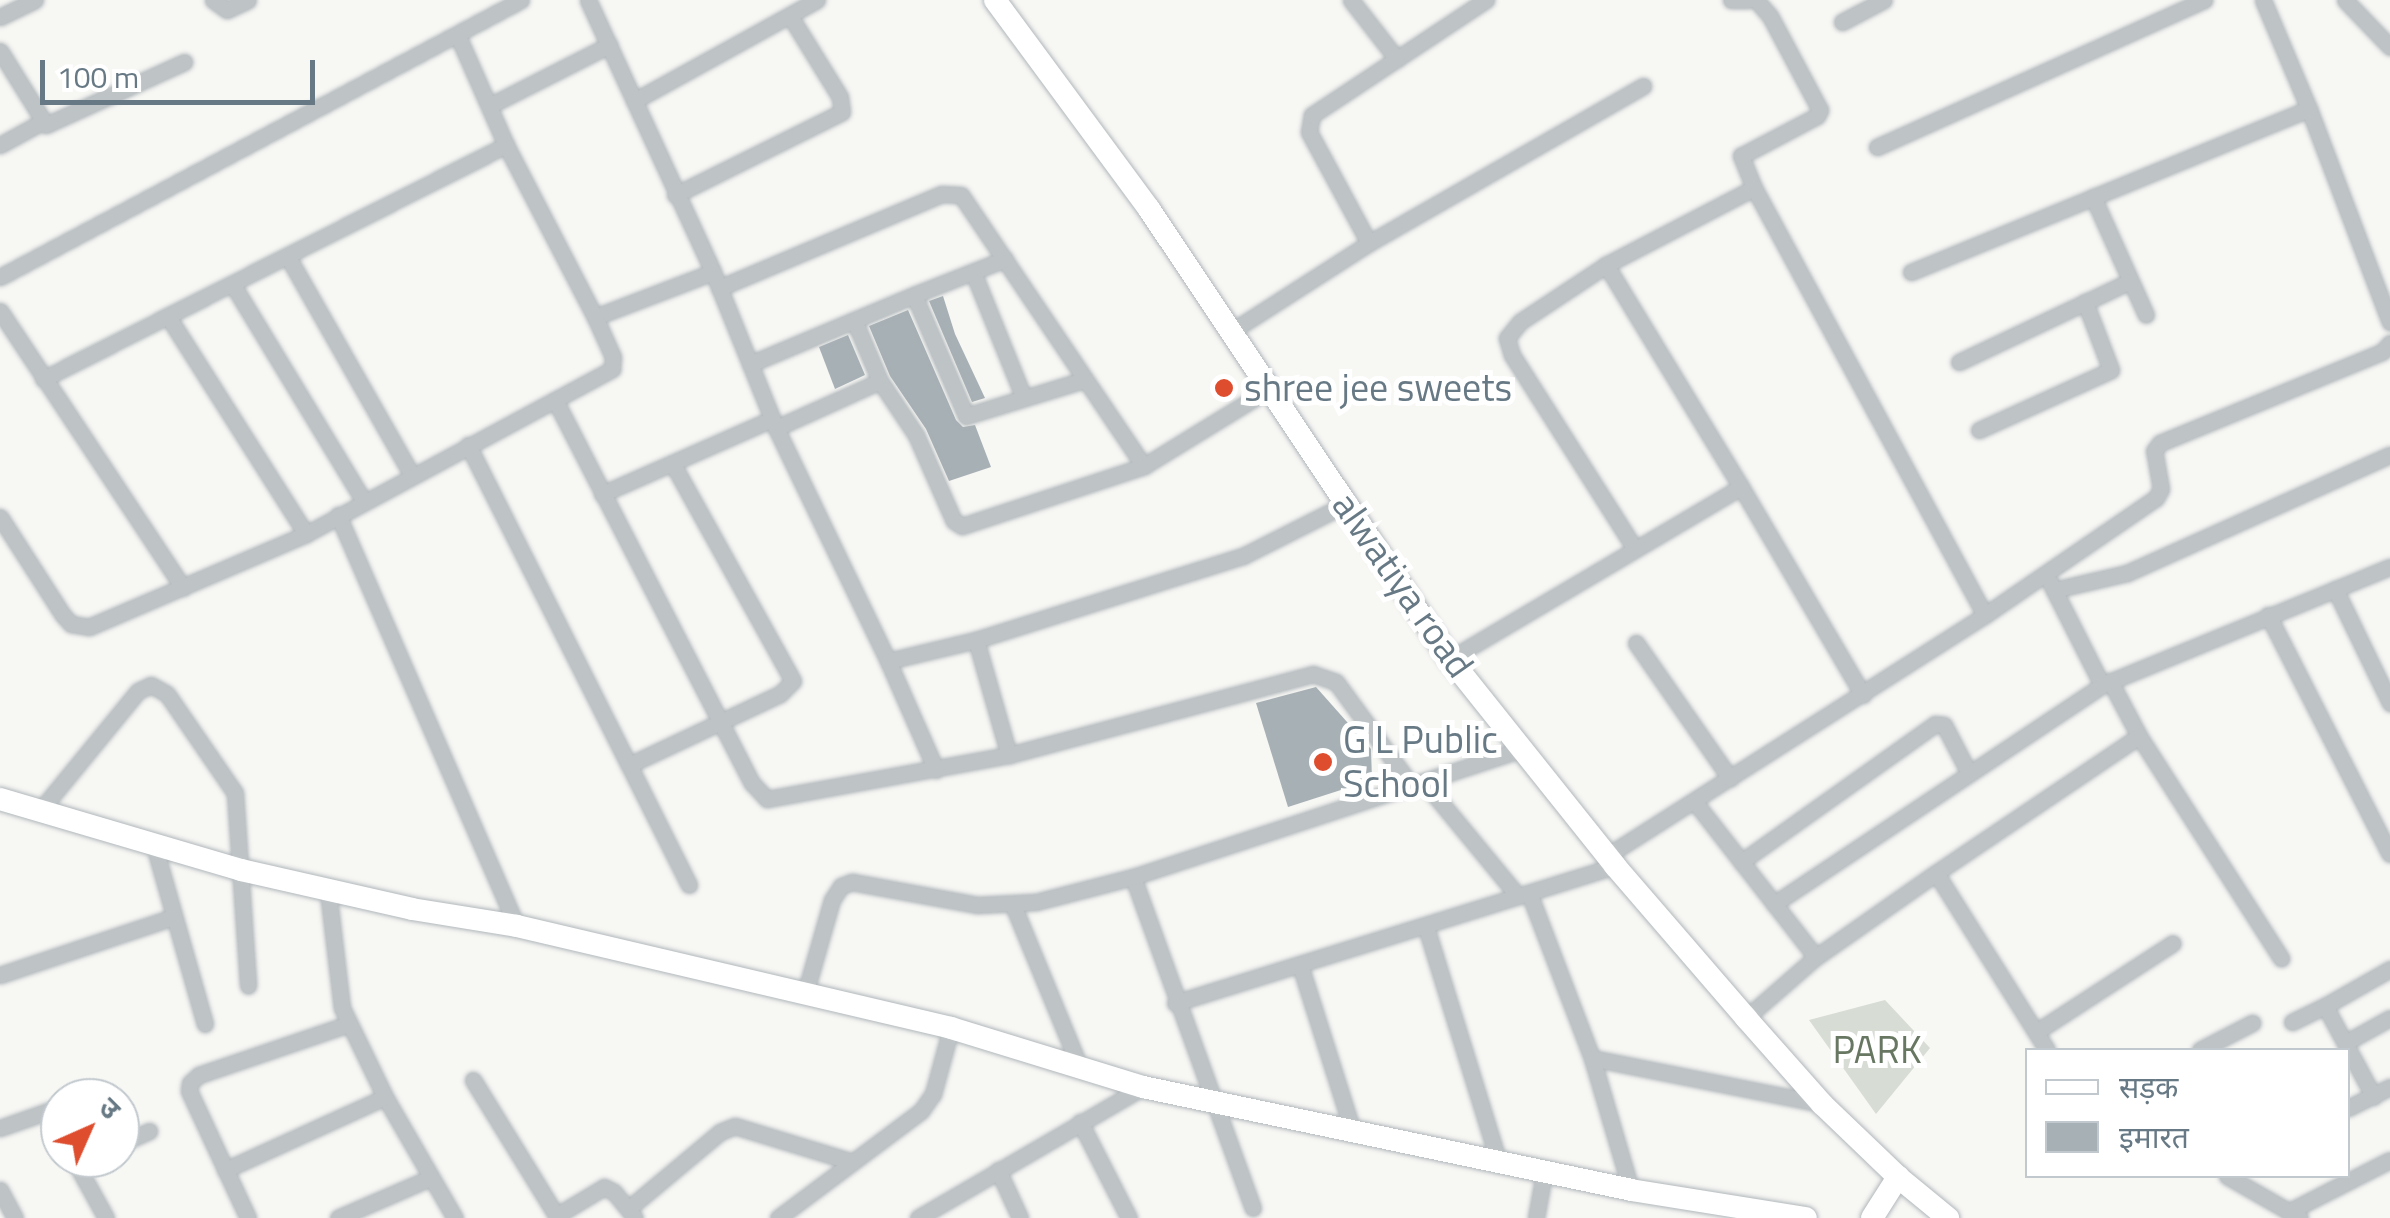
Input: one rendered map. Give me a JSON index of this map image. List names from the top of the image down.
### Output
{
  "streets": {
    "street": ["alwatiya road"]
  },
  "parks": ["PARK"],
  "places": ["shree jee sweets", "G L Public School"],
  "legend": ["सड़क", "इमारत"],
  "scale_bar": "100 m",
  "north": "top right"
}
